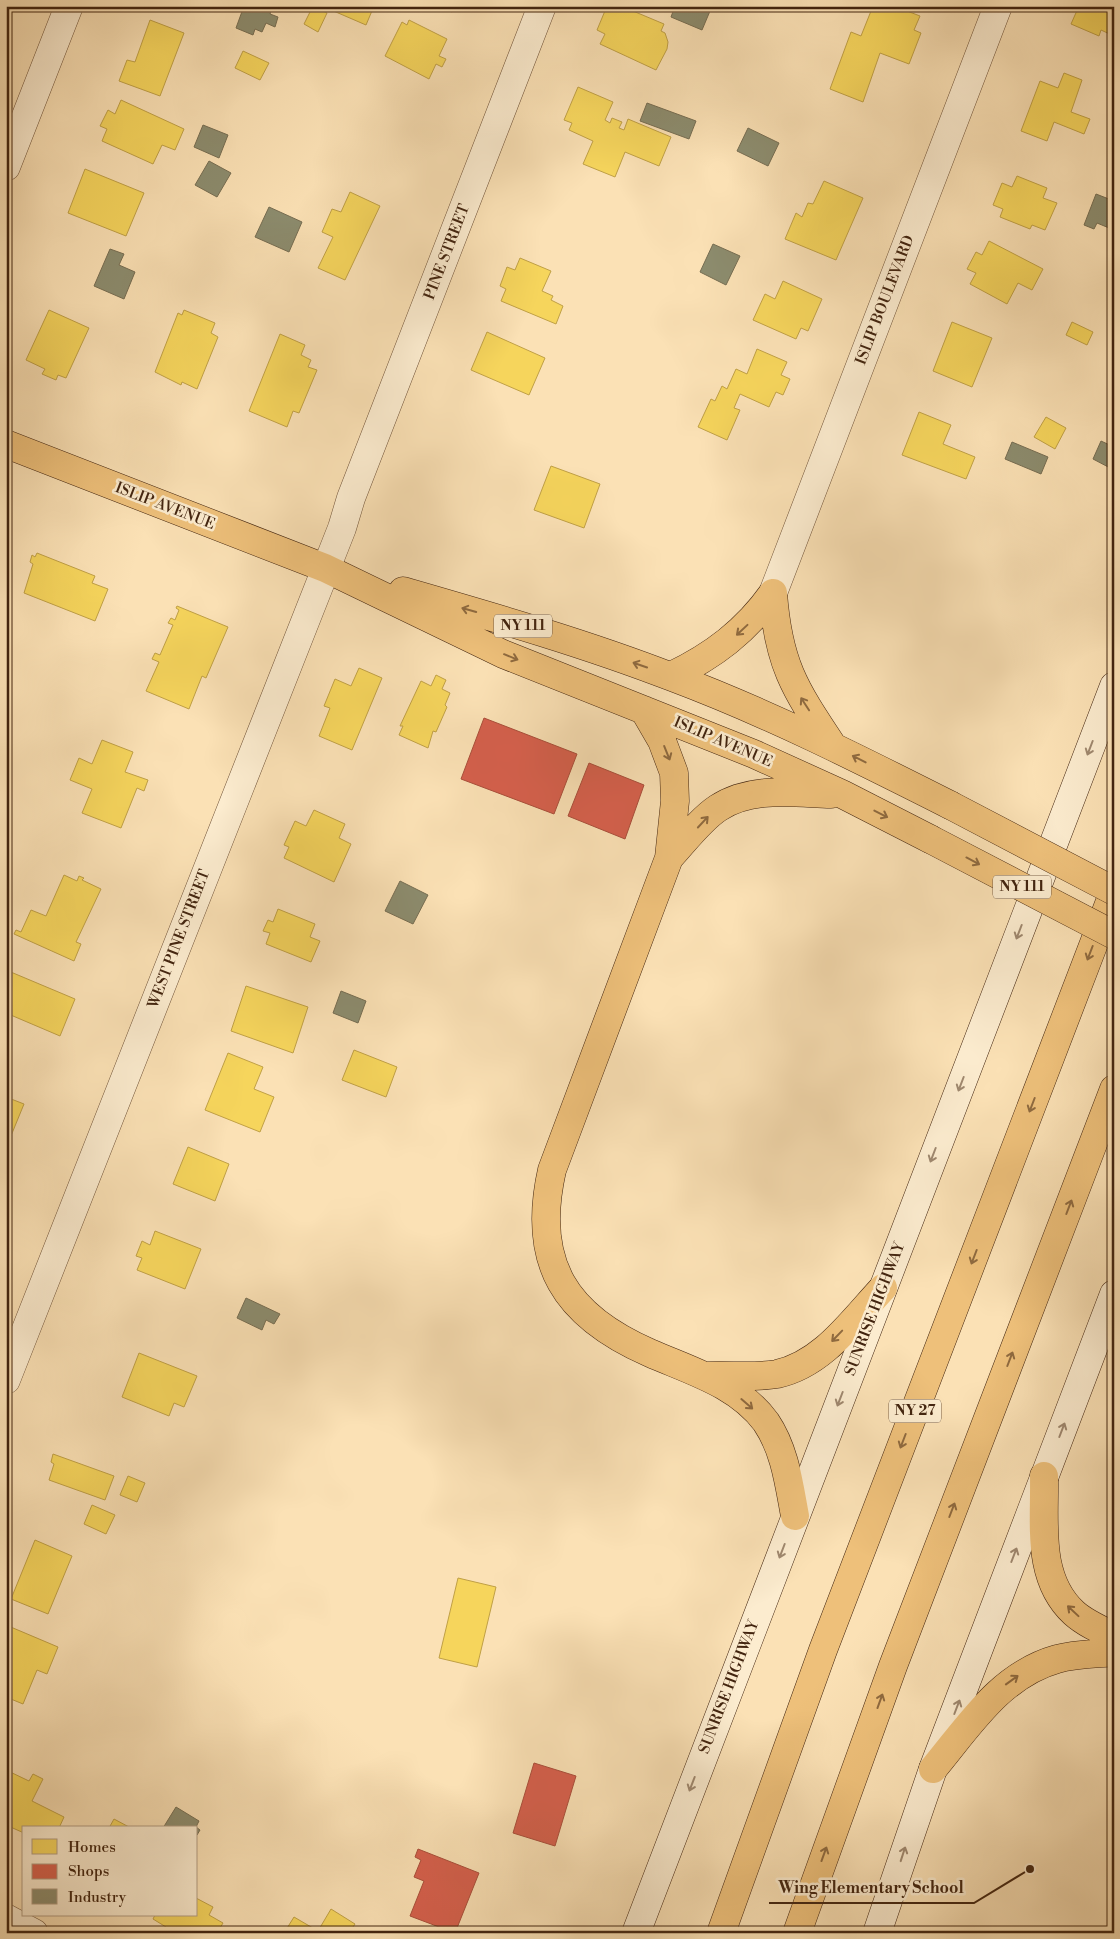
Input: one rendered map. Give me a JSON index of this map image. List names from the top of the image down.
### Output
{
  "streets": {
    "main road": ["ISLIP AVENUE", "NY 111", "NY 27"],
    "street": [
      "PINE STREET",
      "ISLIP BOULEVARD",
      "WEST PINE STREET",
      "SUNRISE HIGHWAY"
    ]
  },
  "crossings": [
    ["PINE STREET", "WEST PINE STREET"],
    ["ISLIP AVENUE", "WEST PINE STREET"],
    ["ISLIP AVENUE", "NY 27"]
  ],
  "places": ["Wing Elementary School"],
  "legend": ["Homes", "Shops", "Industry"]
}
